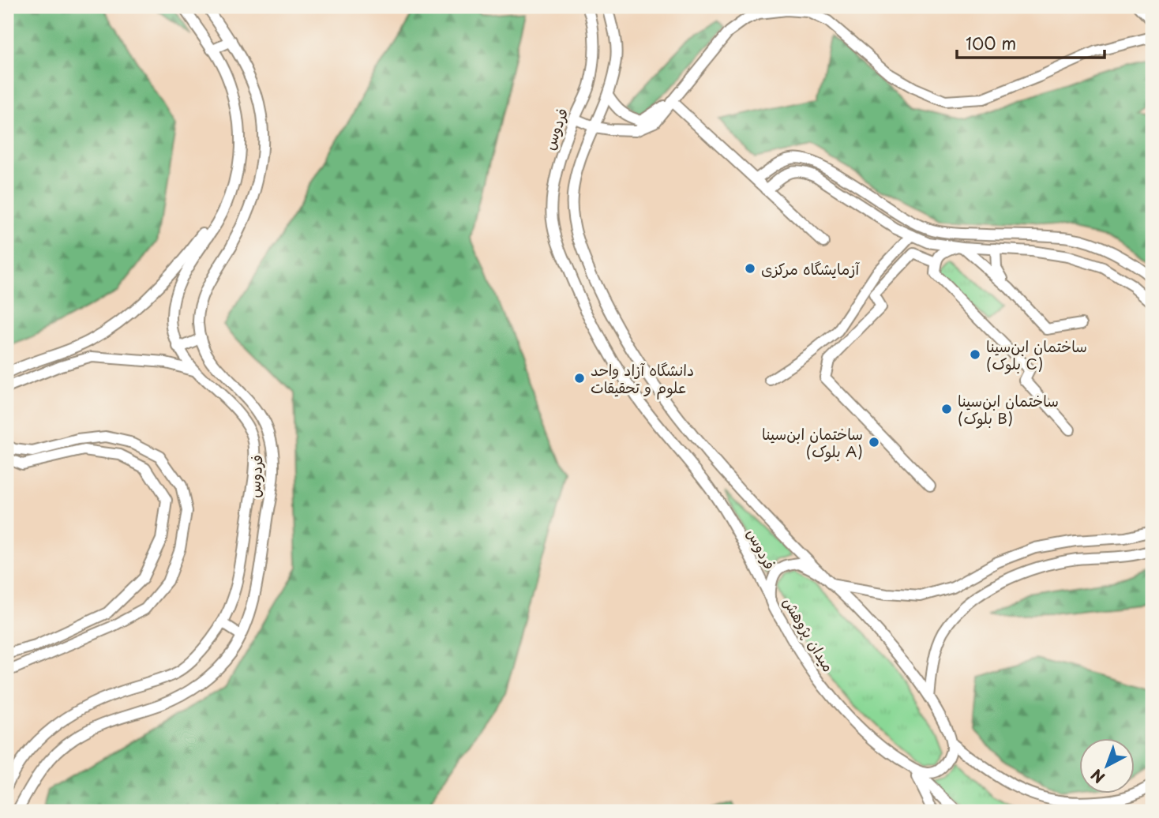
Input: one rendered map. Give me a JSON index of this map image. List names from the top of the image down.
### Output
{
  "streets": {
    "lane": ["فردوس", "میدان پژوهش"]
  },
  "crossings": [
    ["فردوس", "میدان پژوهش"]
  ],
  "places": [
    "آزمایشگاه مرکزی",
    "ساختمان ابن‌سینا (بلوک C)",
    "دانشگاه آزاد واحد علوم و تحقیقات",
    "ساختمان ابن‌سینا (بلوک B)",
    "ساختمان ابن‌سینا (بلوک A)"
  ],
  "scale_bar": "100 m",
  "north": "bottom left"
}
